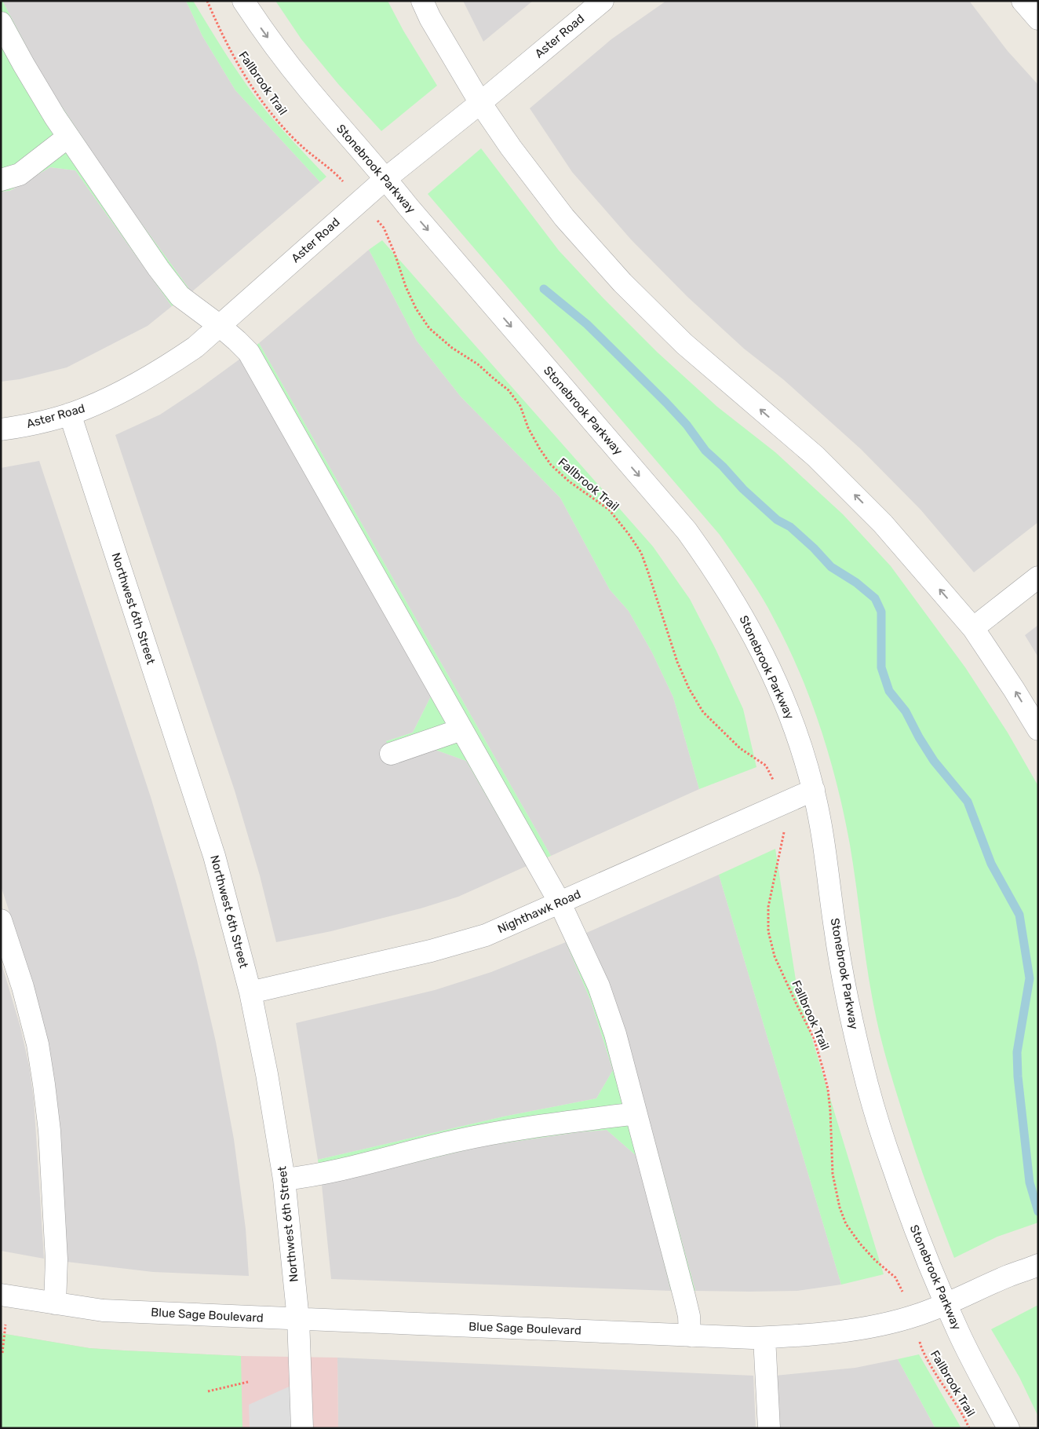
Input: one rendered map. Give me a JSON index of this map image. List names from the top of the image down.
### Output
{
  "streets": {
    "street": [
      "Aster Road",
      "Stonebrook Parkway",
      "Northwest 6th Street",
      "Nighthawk Road",
      "Blue Sage Boulevard"
    ],
    "path": ["Fallbrook Trail"]
  },
  "crossings": [
    ["Aster Road", "Stonebrook Parkway"],
    ["Aster Road", "Northwest 6th Street"],
    ["Stonebrook Parkway", "Nighthawk Road"],
    ["Stonebrook Parkway", "Blue Sage Boulevard"],
    ["Northwest 6th Street", "Nighthawk Road"],
    ["Northwest 6th Street", "Blue Sage Boulevard"]
  ]
}
